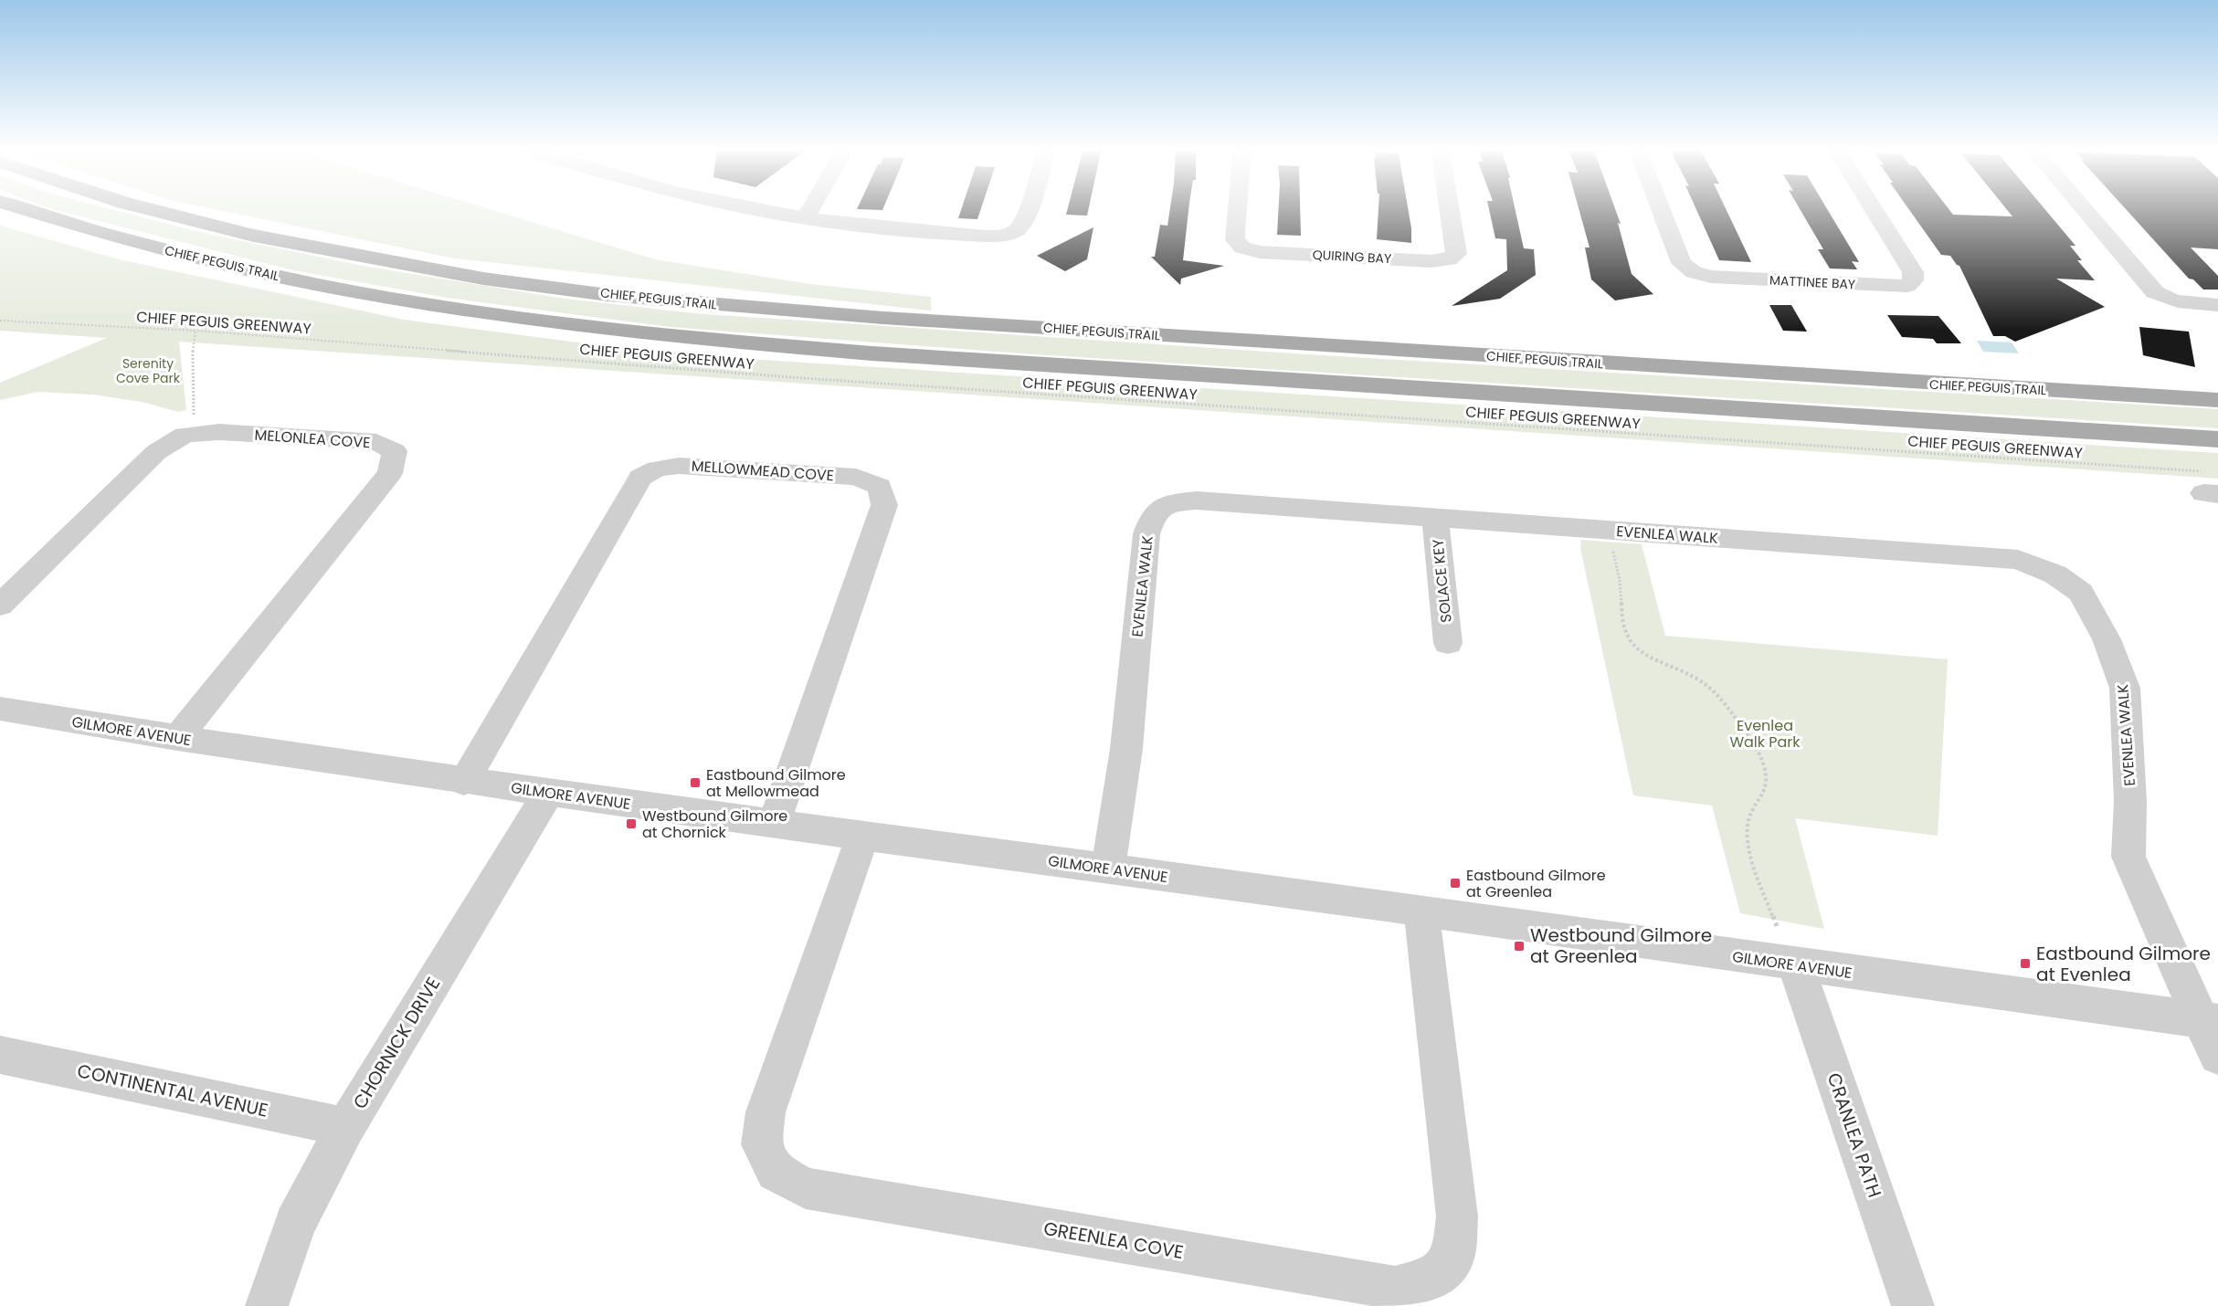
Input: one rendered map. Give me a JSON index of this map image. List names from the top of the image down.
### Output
{
  "streets": {
    "main road": ["CHIEF PEGUIS TRAIL"],
    "street": [
      "QUIRING BAY",
      "MATTINEE BAY",
      "MELONLEA COVE",
      "MELLOWMEAD COVE",
      "EVENLEA WALK",
      "SOLACE KEY",
      "GILMORE AVENUE",
      "CHORNICK DRIVE",
      "CONTINENTAL AVENUE",
      "CRANLEA PATH",
      "GREENLEA COVE"
    ],
    "path": ["CHIEF PEGUIS GREENWAY"]
  },
  "crossings": [
    ["MELONLEA COVE", "GILMORE AVENUE"],
    ["MELLOWMEAD COVE", "GILMORE AVENUE"],
    ["EVENLEA WALK", "SOLACE KEY"],
    ["EVENLEA WALK", "GILMORE AVENUE"],
    ["GILMORE AVENUE", "CHORNICK DRIVE"],
    ["GILMORE AVENUE", "CRANLEA PATH"],
    ["GILMORE AVENUE", "GREENLEA COVE"],
    ["CHORNICK DRIVE", "CONTINENTAL AVENUE"]
  ],
  "parks": ["Serenity Cove Park", "Evenlea Walk Park"],
  "places": {
    "transit": [
      "Eastbound Gilmore at Mellowmead",
      "Westbound Gilmore at Chornick",
      "Eastbound Gilmore at Greenlea",
      "Westbound Gilmore at Greenlea",
      "Eastbound Gilmore at Evenlea"
    ]
  }
}
